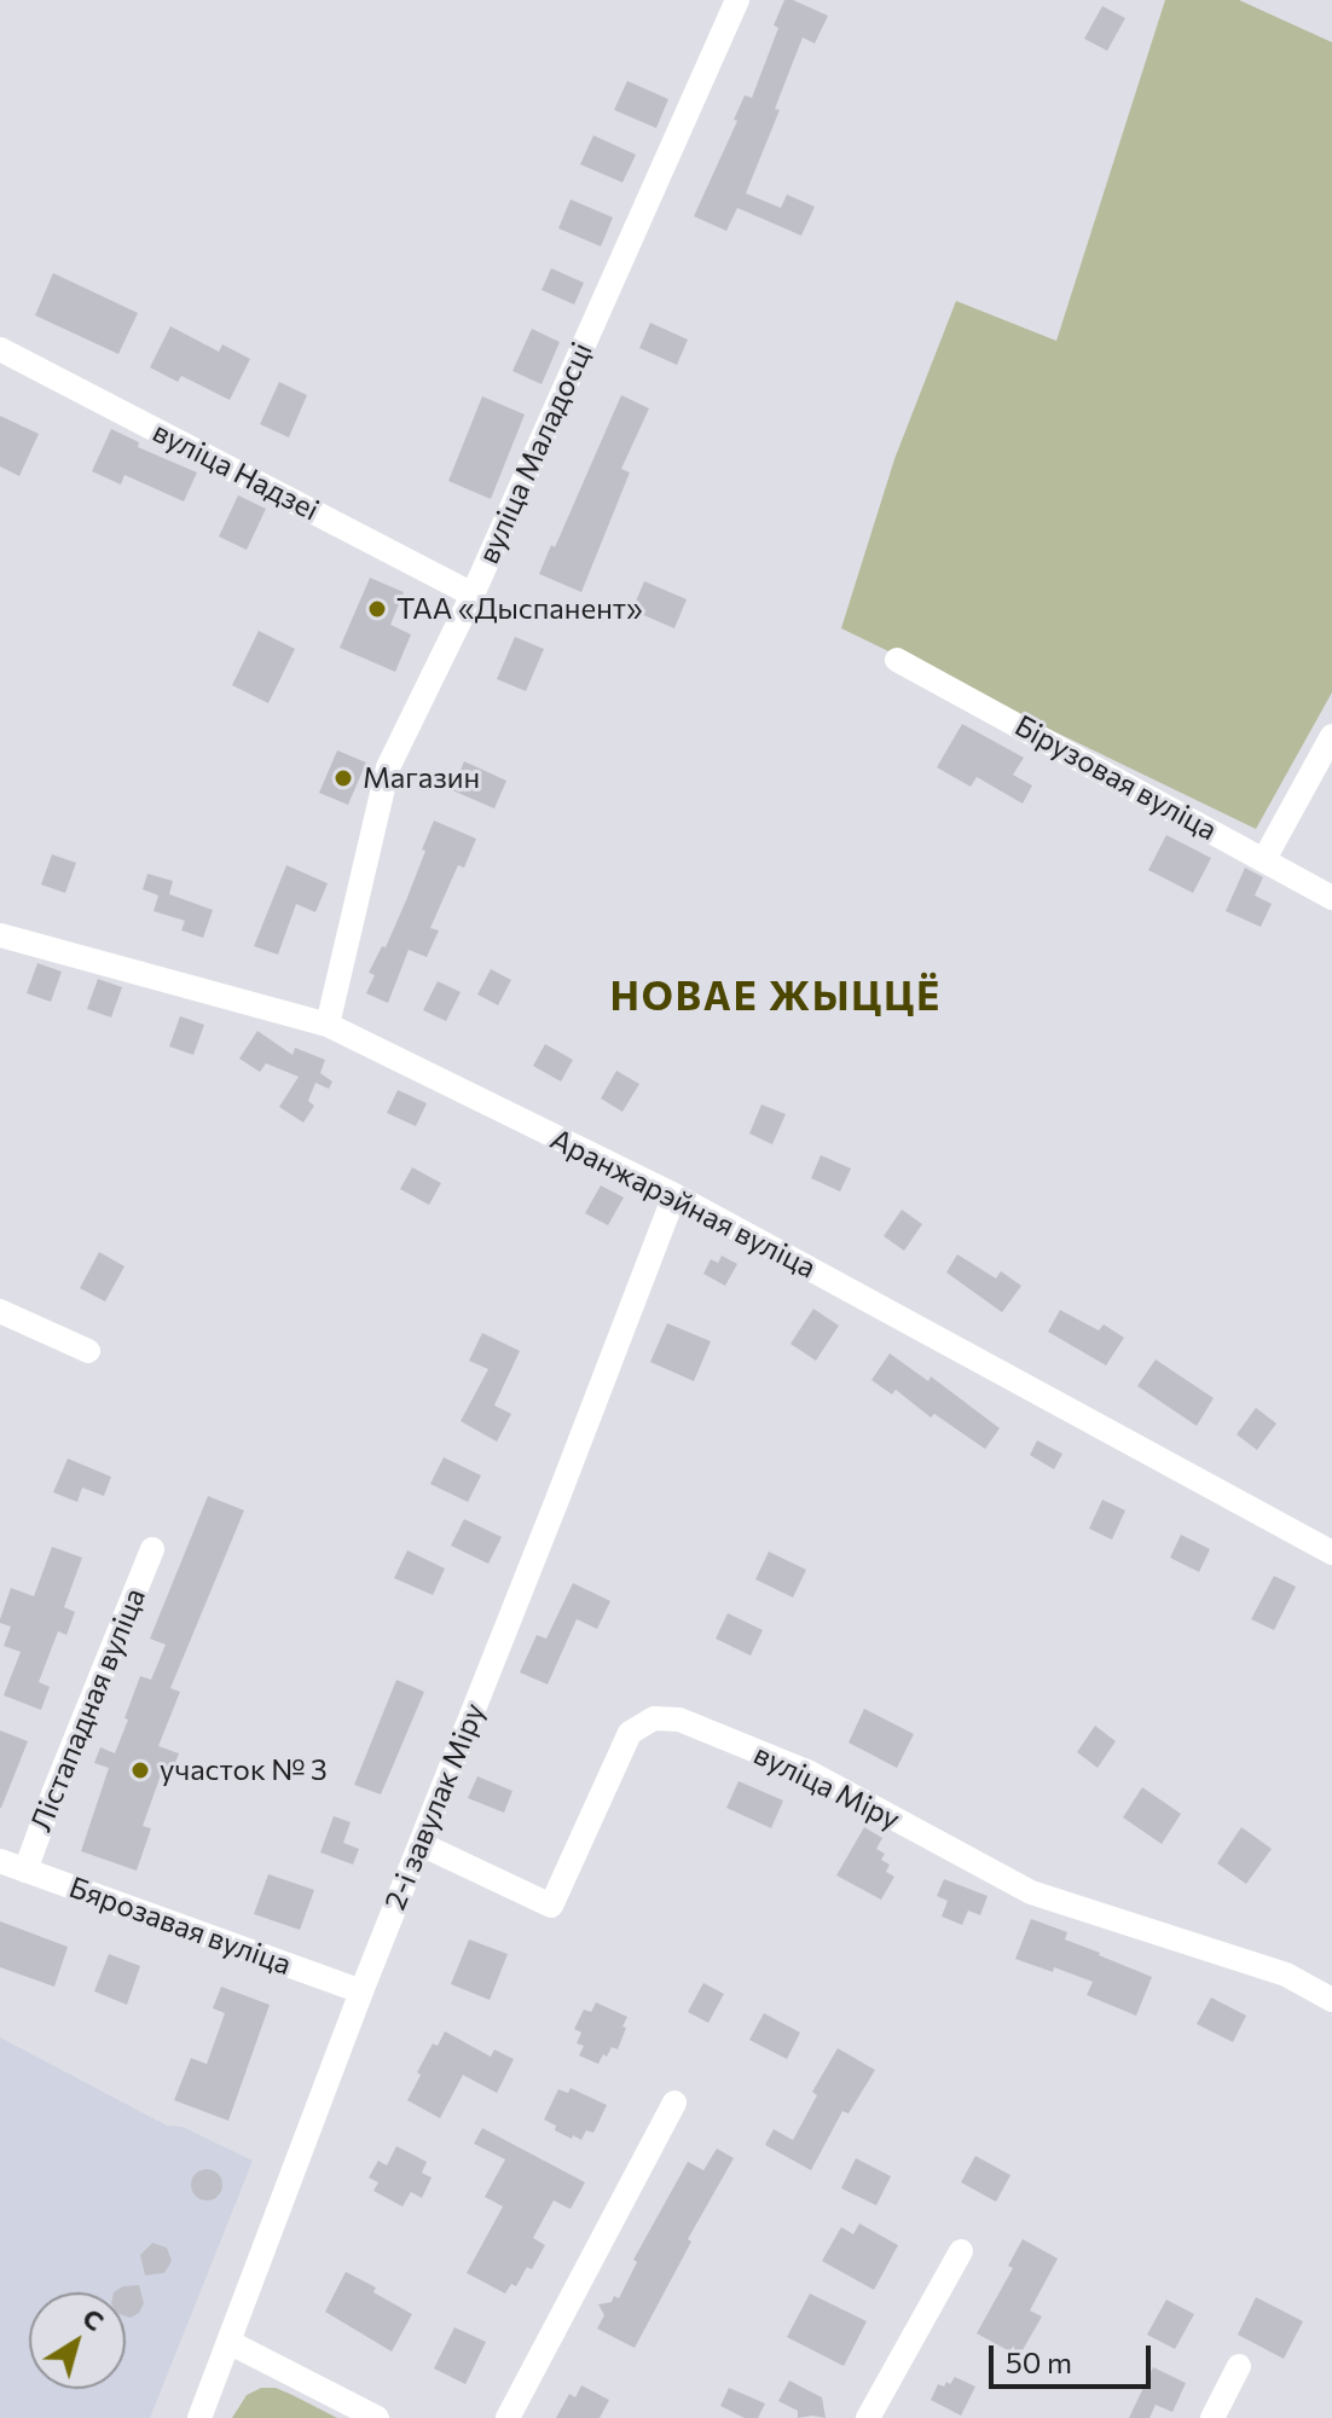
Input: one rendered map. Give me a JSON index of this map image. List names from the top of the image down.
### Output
{
  "streets": {
    "street": [
      "вуліца Маладосці",
      "вуліца Надзеі",
      "Бірузовая вуліца",
      "Аранжарэйная вуліца",
      "Лістападная вуліца",
      "вуліца Міру",
      "2-і завулак Міру",
      "Бярозавая вуліца"
    ]
  },
  "crossings": [
    ["вуліца Маладосці", "вуліца Надзеі"],
    ["вуліца Маладосці", "Аранжарэйная вуліца"],
    ["Аранжарэйная вуліца", "2-і завулак Міру"],
    ["Лістападная вуліца", "Бярозавая вуліца"],
    ["вуліца Міру", "2-і завулак Міру"],
    ["2-і завулак Міру", "Бярозавая вуліца"]
  ],
  "districts": ["НОВАЕ ЖЫЦЦЁ"],
  "places": ["ТАА «Дыспанент»", "Магазин", "участок № 3"],
  "scale_bar": "50 m",
  "north": "top right"
}
